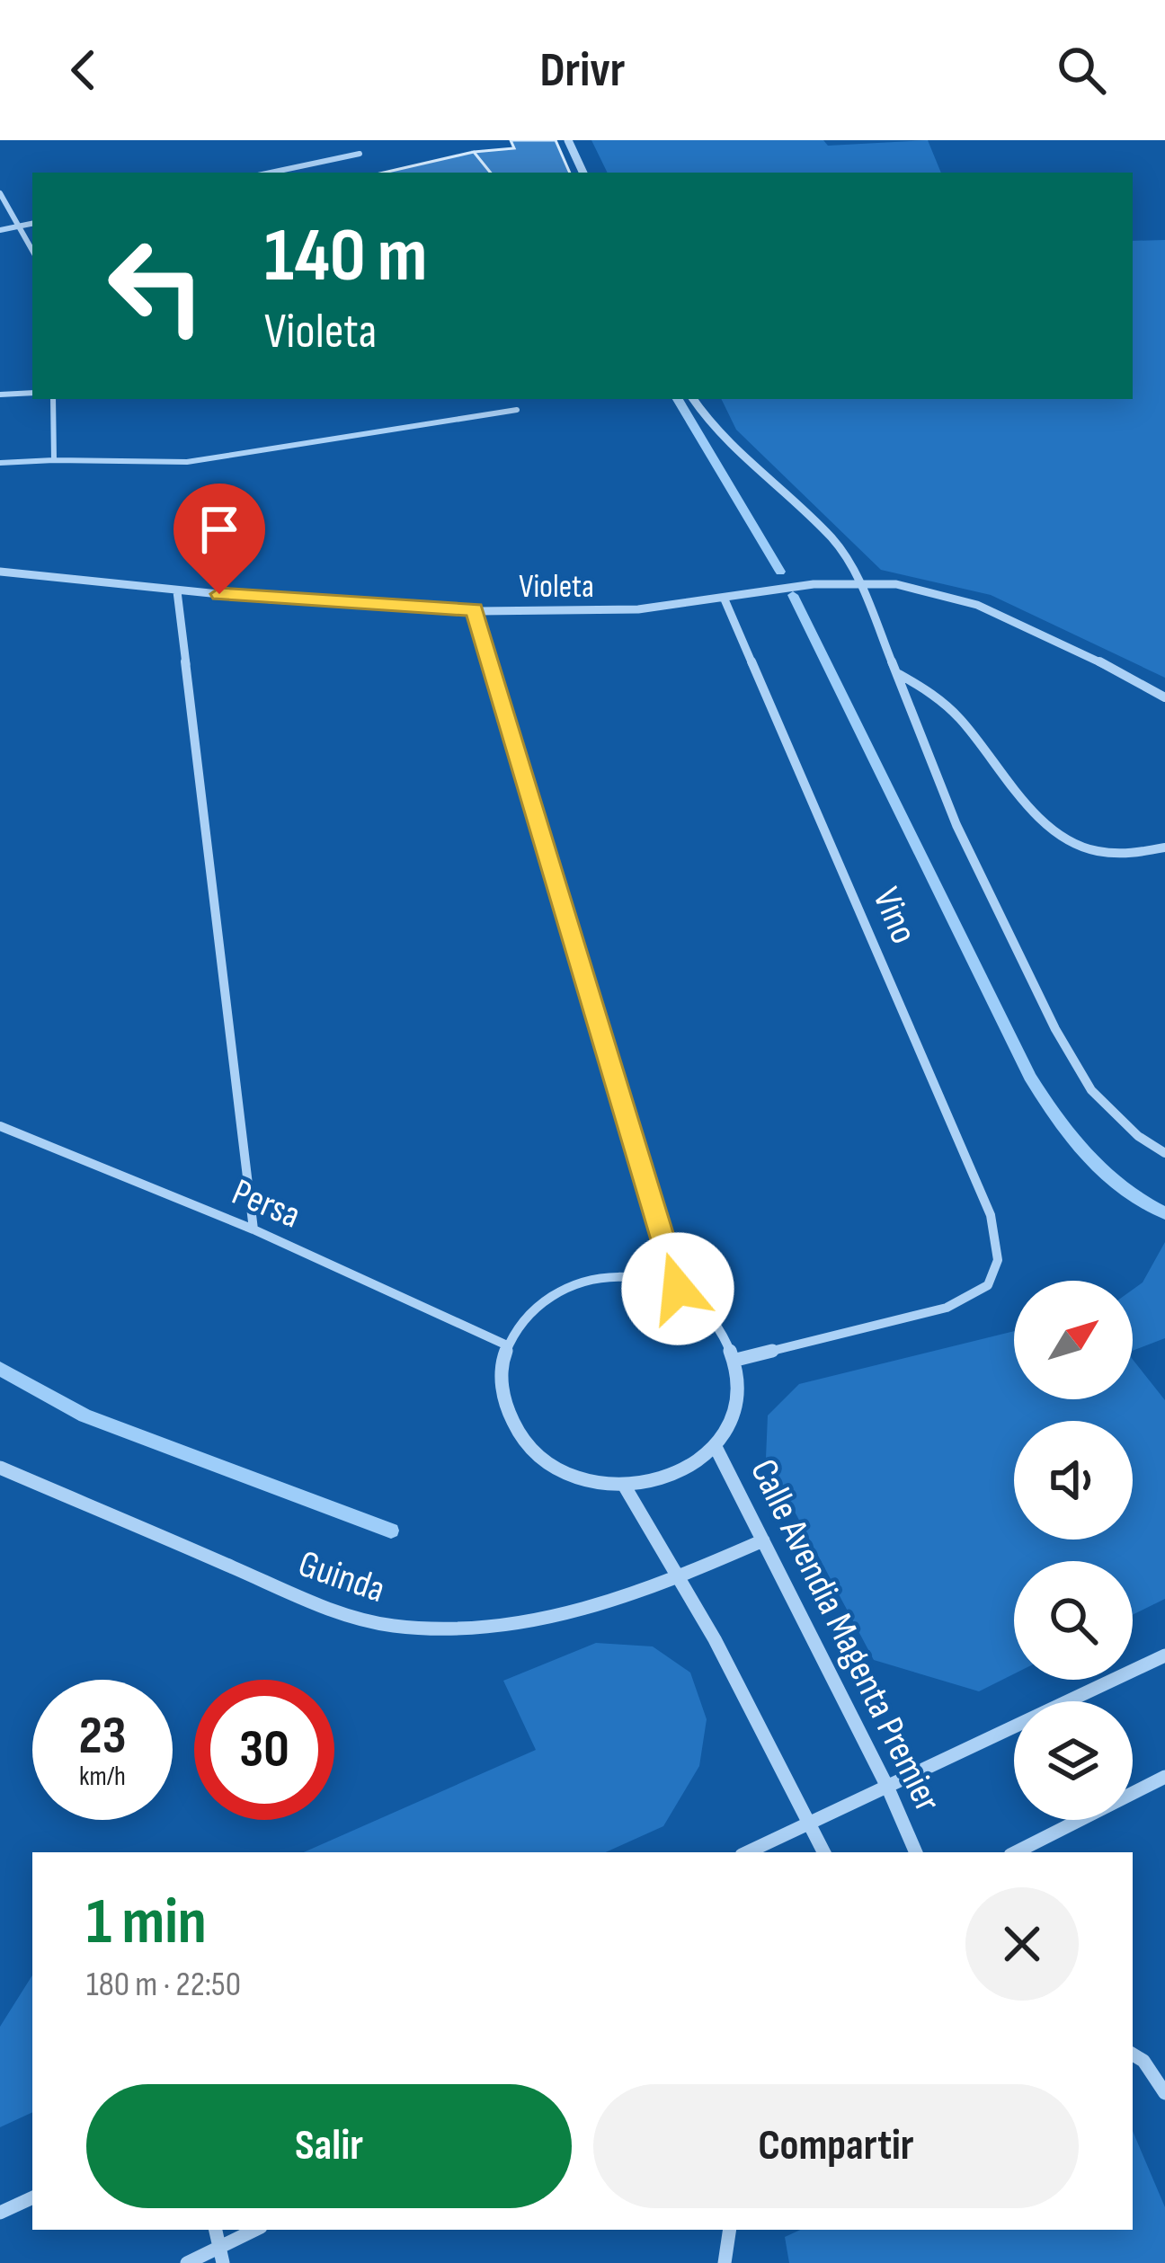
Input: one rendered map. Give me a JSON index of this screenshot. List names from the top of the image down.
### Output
{
  "streets": {
    "street": [
      "Violeta",
      "Vino",
      "Persa",
      "Guinda",
      "Calle Avendia Magenta Premier"
    ]
  },
  "crossings": [
    ["Violeta", "Vino"],
    ["Vino", "Persa"],
    ["Vino", "Calle Avendia Magenta Premier"],
    ["Persa", "Calle Avendia Magenta Premier"],
    ["Guinda", "Calle Avendia Magenta Premier"]
  ],
  "north": "top right",
  "page": {
    "header": "Drivr",
    "turn": ["140 m", "Violeta"],
    "speed": "23 km/h",
    "limit": "30",
    "heading": ["1 min", "180 m · 22:50"],
    "buttons": ["Salir", "Compartir"]
  }
}
